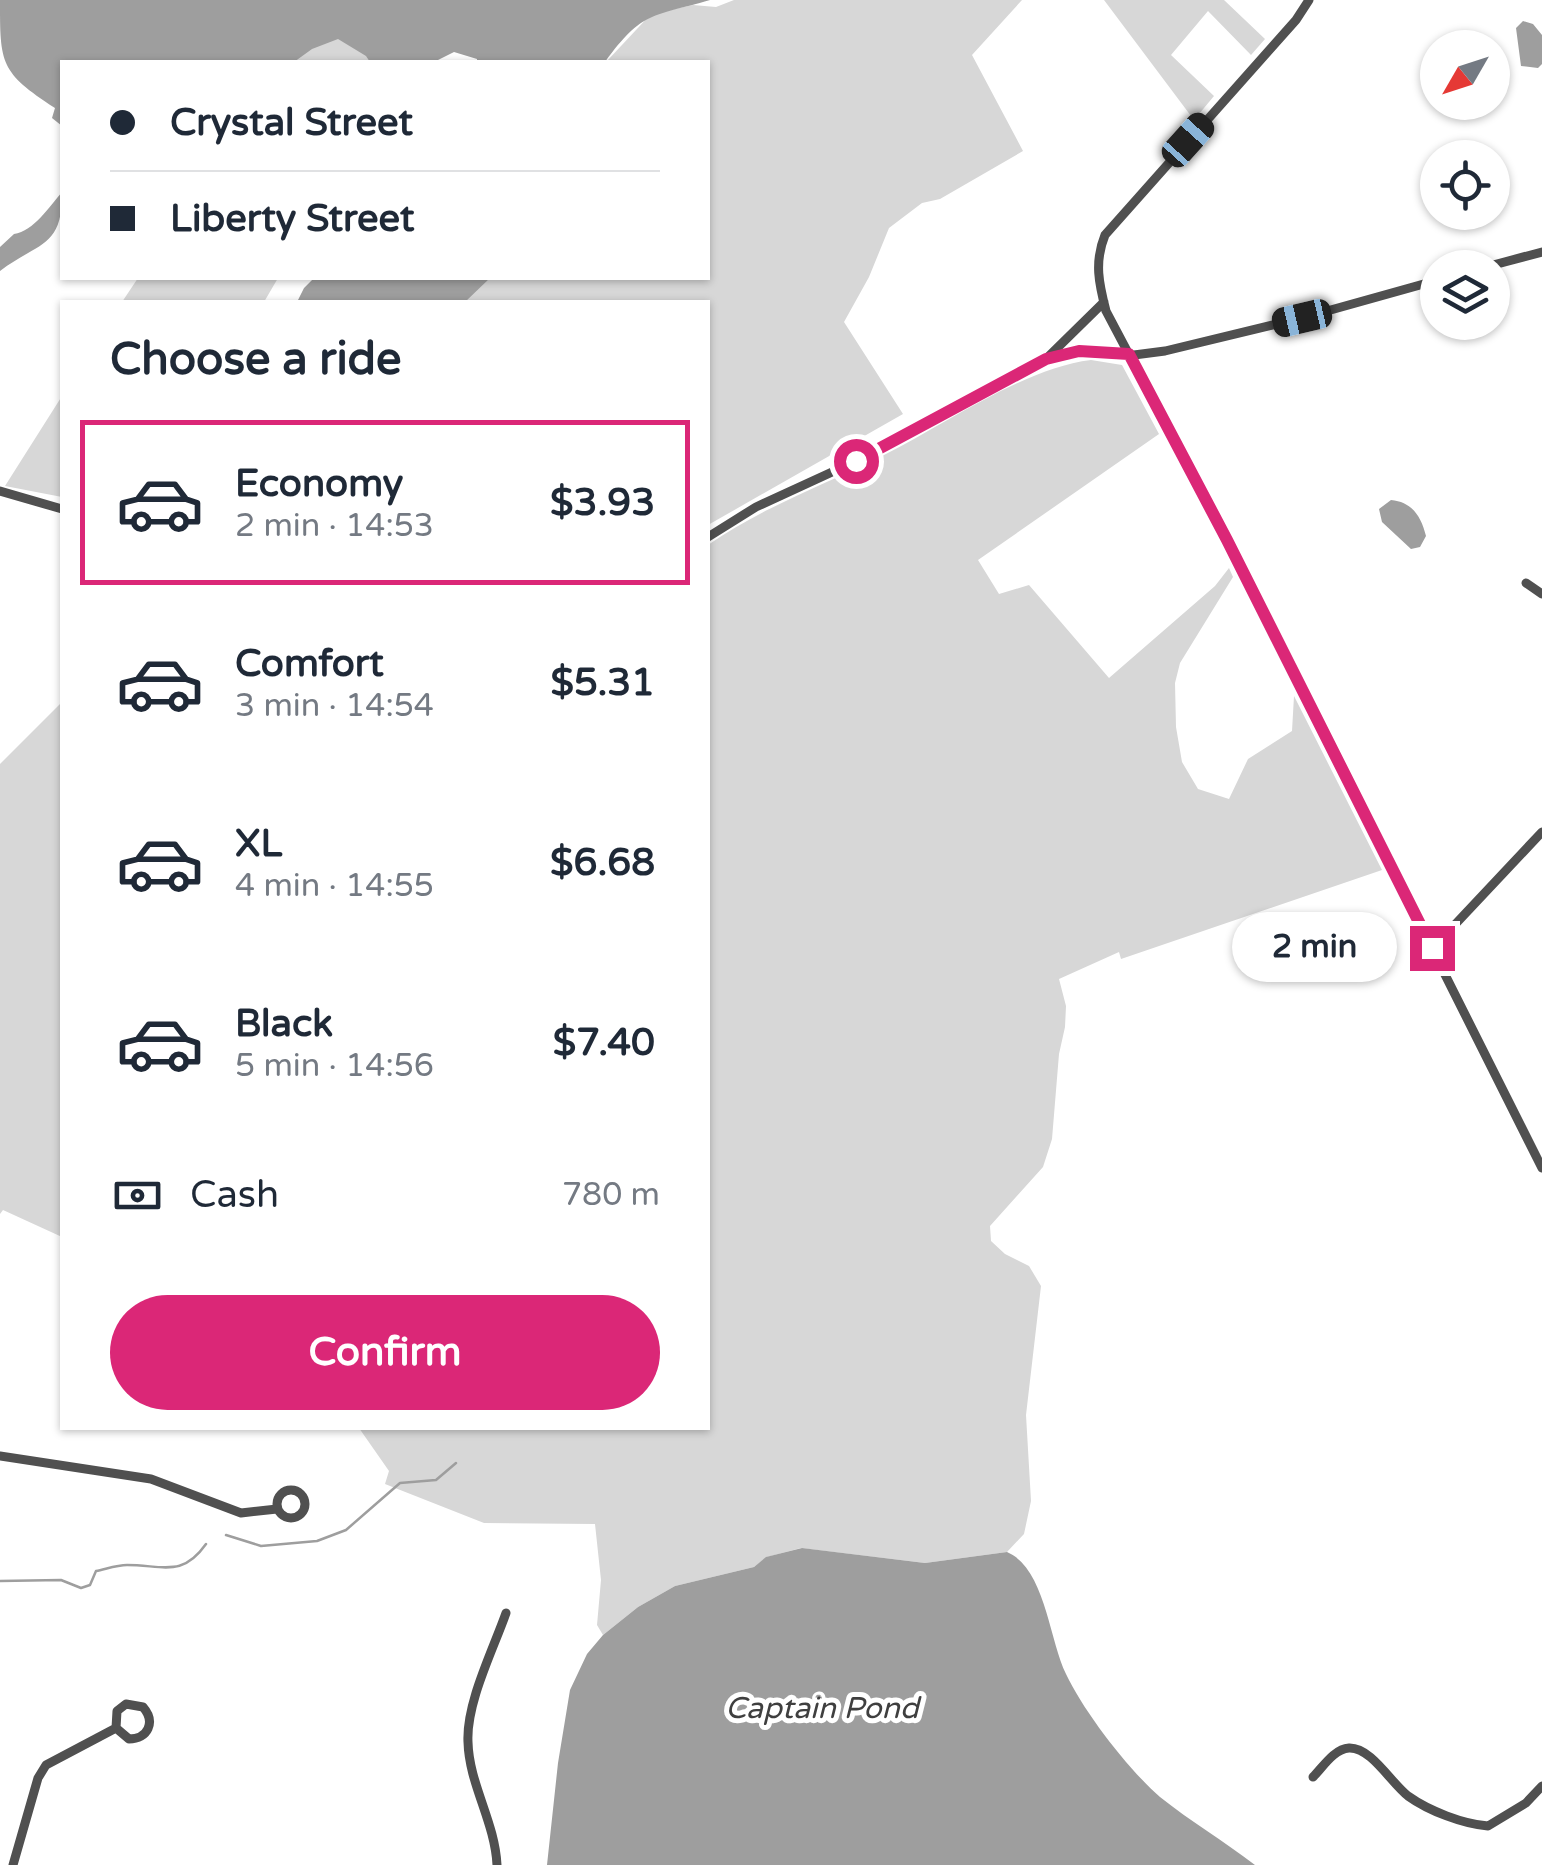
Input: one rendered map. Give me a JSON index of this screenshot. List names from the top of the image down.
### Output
{
  "water": ["Captain Pond"],
  "north": "bottom left",
  "page": {
    "banner": ["Crystal Street", "Liberty Street"],
    "heading": "Choose a ride",
    "list": [
      {
        "name": "Economy",
        "note": "2 min · 14:53",
        "value": "$3.93"
      },
      {
        "name": "Comfort",
        "note": "3 min · 14:54",
        "value": "$5.31"
      },
      {
        "name": "XL",
        "note": "4 min · 14:55",
        "value": "$6.68"
      },
      {
        "name": "Black",
        "note": "5 min · 14:56",
        "value": "$7.40"
      }
    ],
    "bubble": "2 min",
    "pay": ["Cash", "780 m"],
    "buttons": "Confirm"
  }
}
